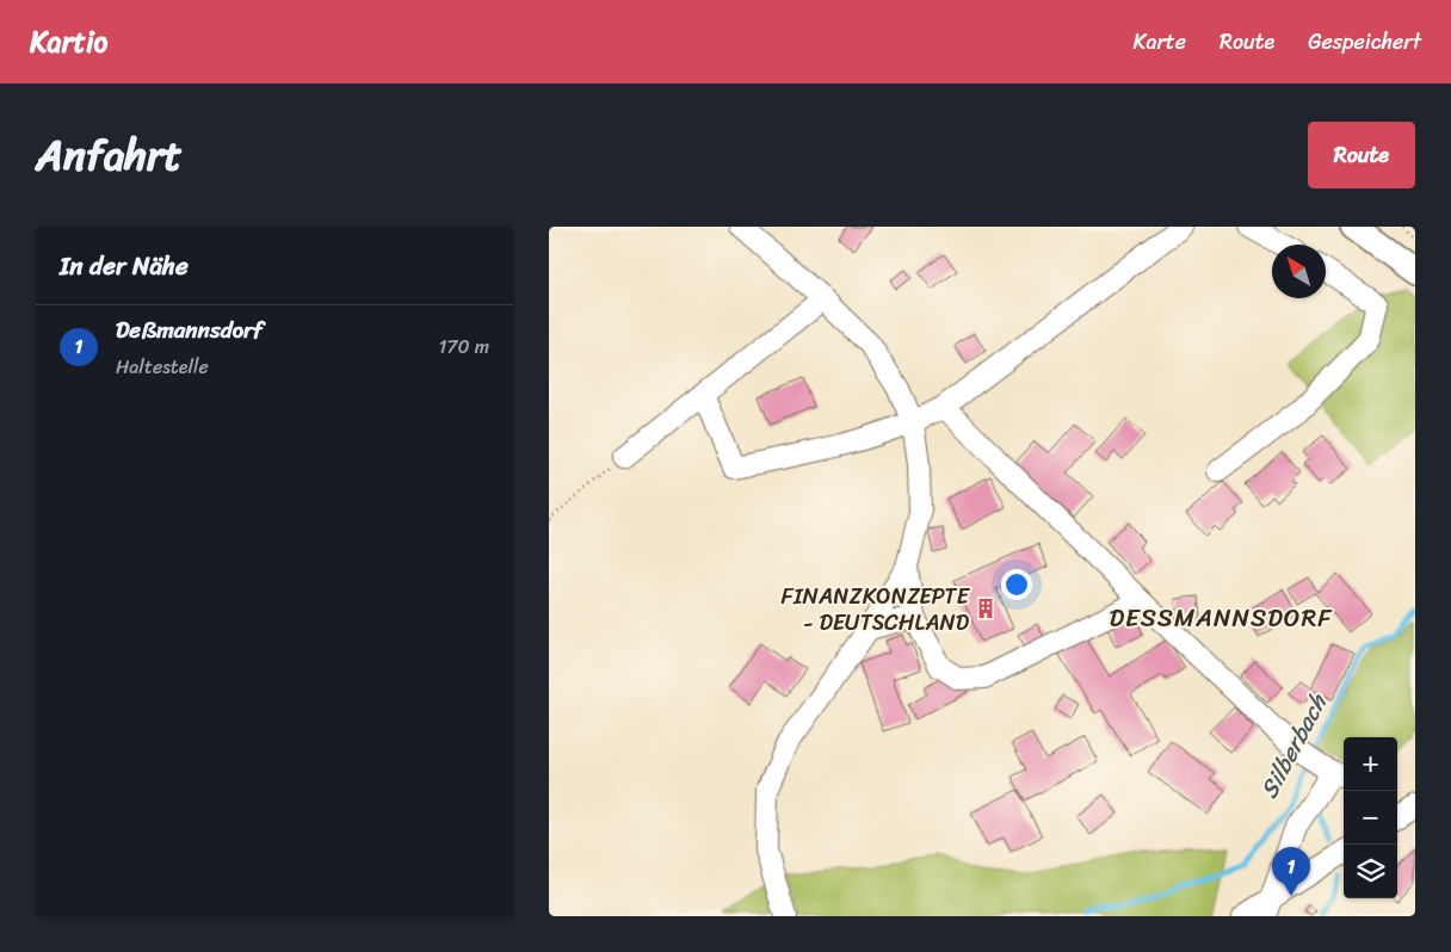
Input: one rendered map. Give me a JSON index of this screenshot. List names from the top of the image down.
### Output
{
  "districts": ["DESSMANNSDORF"],
  "water": ["Silberbach"],
  "places": {
    "building": ["FINANZKONZEPTE - DEUTSCHLAND"]
  },
  "north": "top left",
  "page": {
    "header": "Kartio",
    "nav": ["Karte", "Route", "Gespeichert"],
    "title": "Anfahrt",
    "buttons": "Route",
    "heading": "In der Nähe",
    "list": [
      {
        "mark": "1",
        "name": "Deßmannsdorf",
        "note": "Haltestelle",
        "value": "170 m"
      }
    ],
    "map_buttons": ["+", "−"],
    "pins": "1"
  }
}
